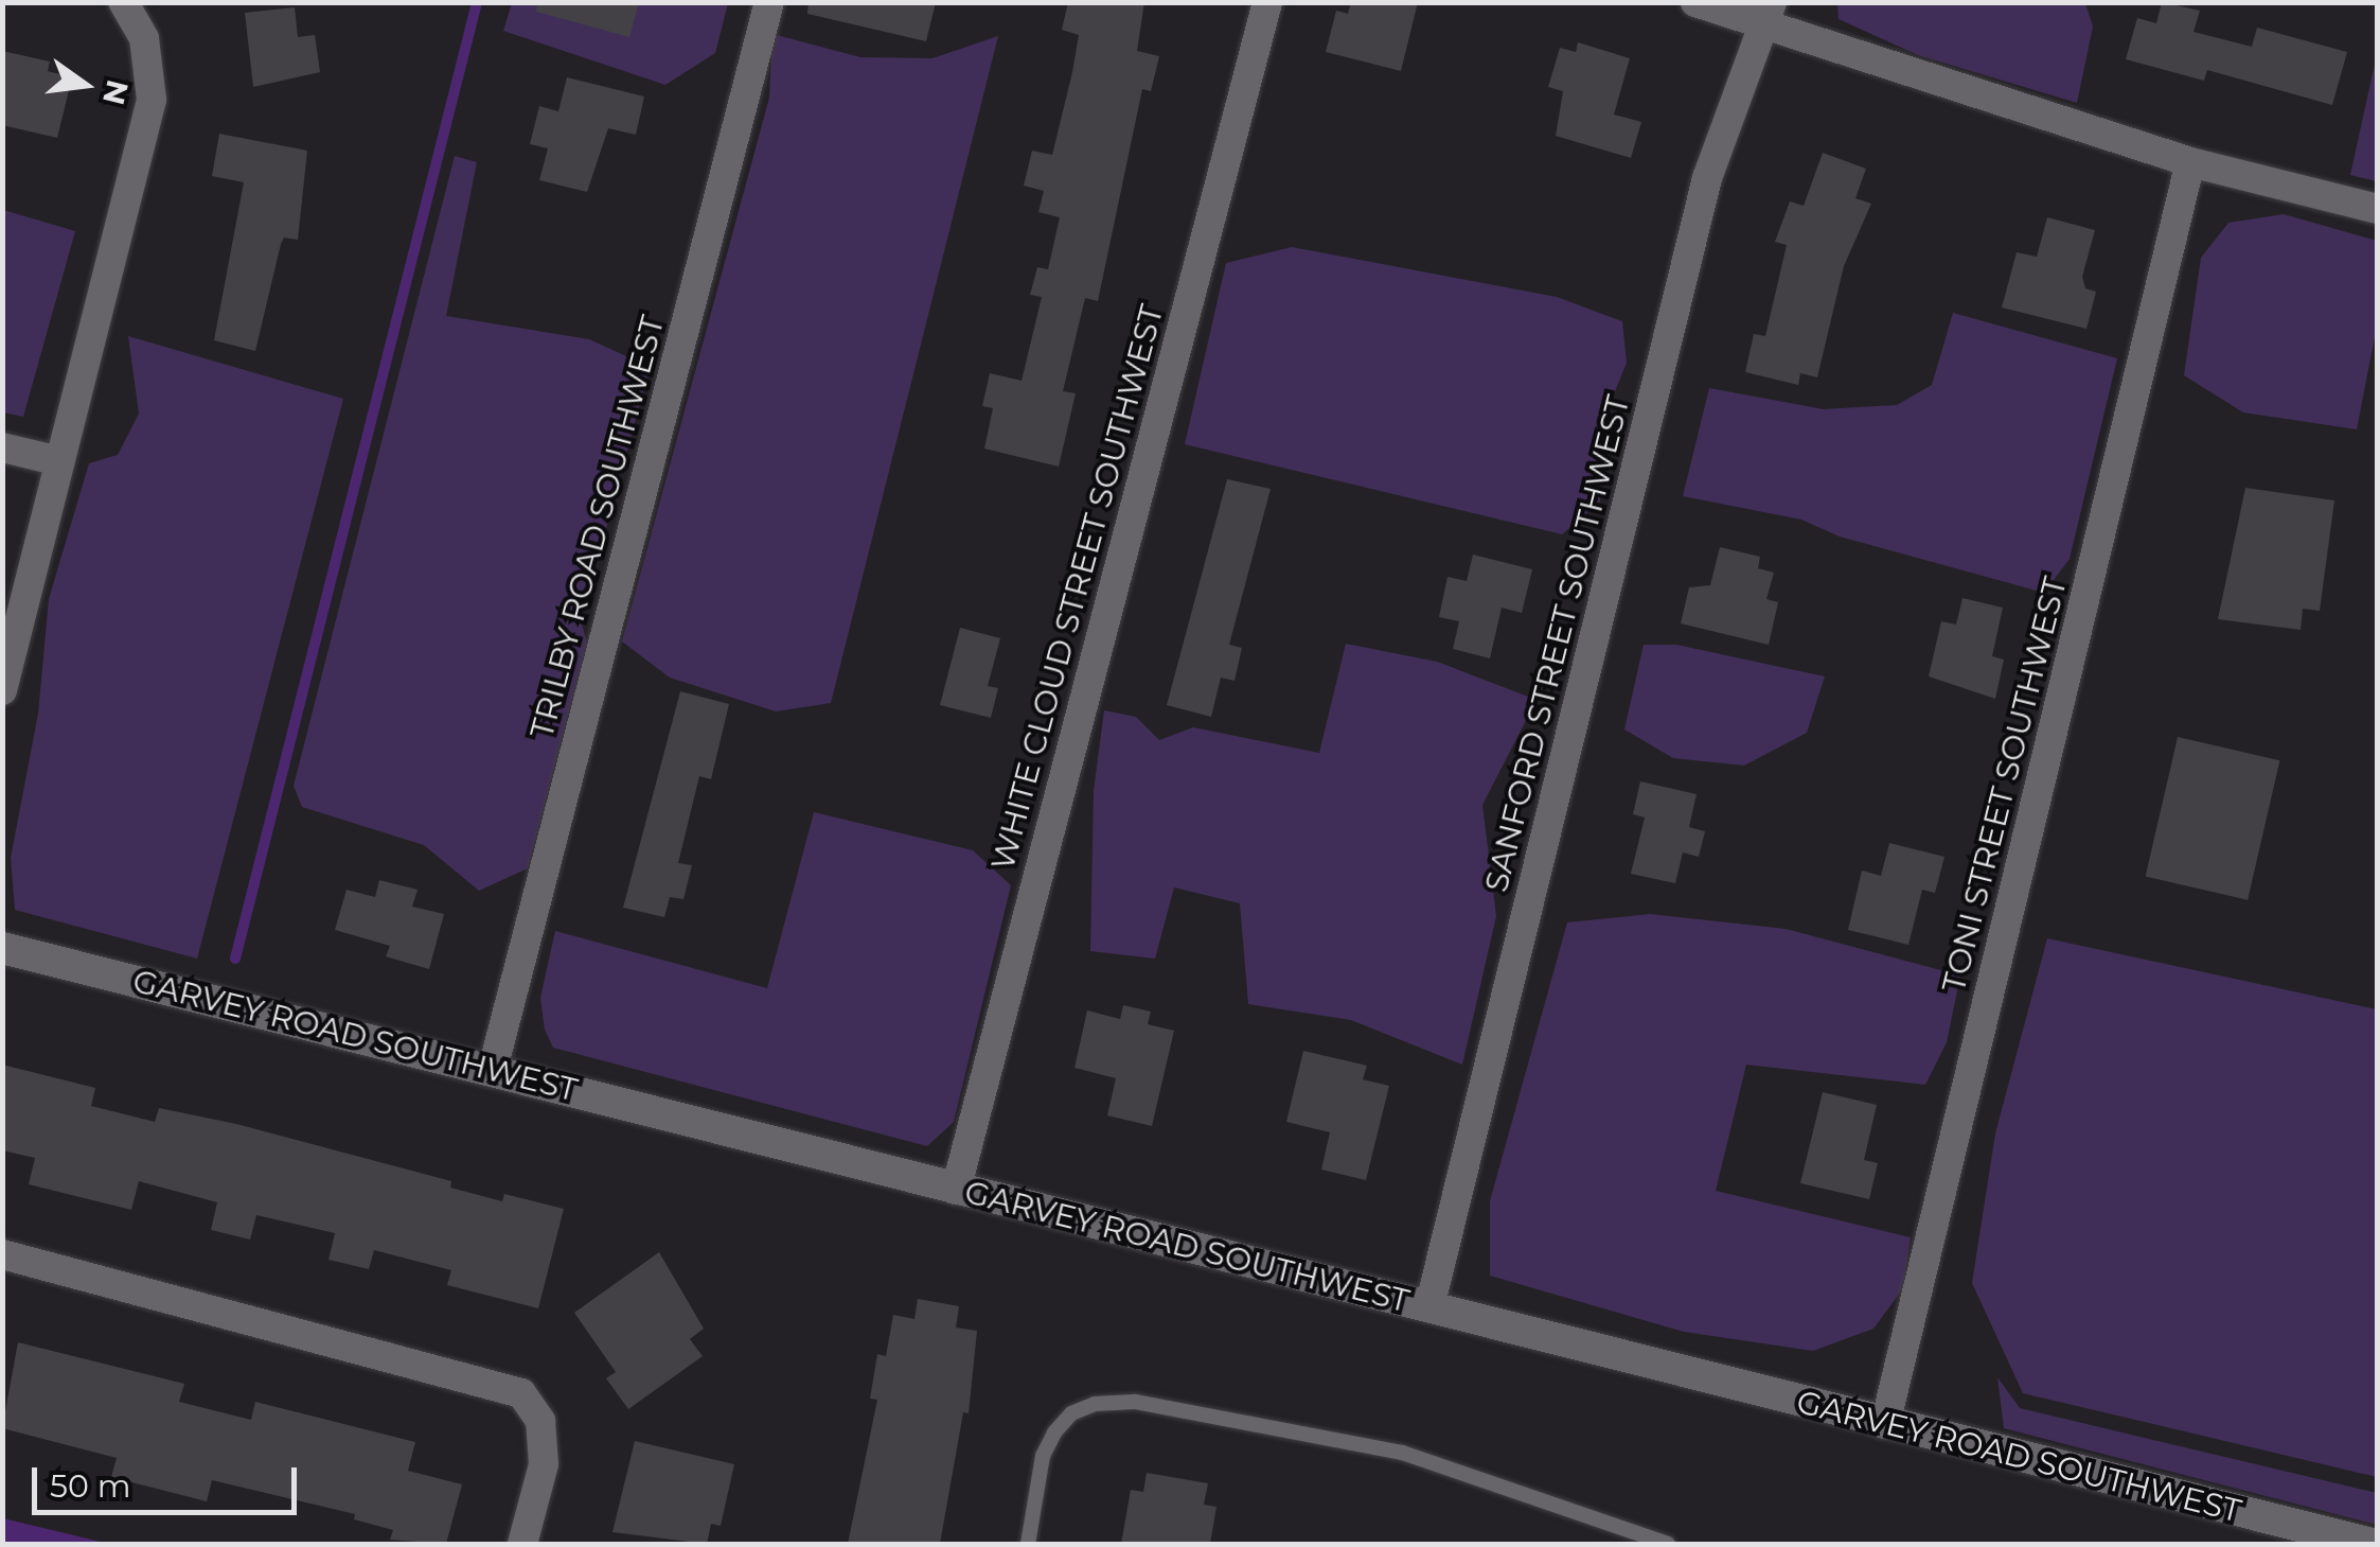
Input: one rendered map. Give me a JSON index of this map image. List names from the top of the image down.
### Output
{
  "streets": {
    "street": [
      "TRILBY ROAD SOUTHWEST",
      "WHITE CLOUD STREET SOUTHWEST",
      "SANFORD STREET SOUTHWEST",
      "TONI STREET SOUTHWEST",
      "GARVEY ROAD SOUTHWEST"
    ]
  },
  "crossings": [
    ["TRILBY ROAD SOUTHWEST", "GARVEY ROAD SOUTHWEST"],
    ["WHITE CLOUD STREET SOUTHWEST", "GARVEY ROAD SOUTHWEST"],
    ["SANFORD STREET SOUTHWEST", "GARVEY ROAD SOUTHWEST"],
    ["TONI STREET SOUTHWEST", "GARVEY ROAD SOUTHWEST"]
  ],
  "scale_bar": "50 m",
  "north": "right"
}
